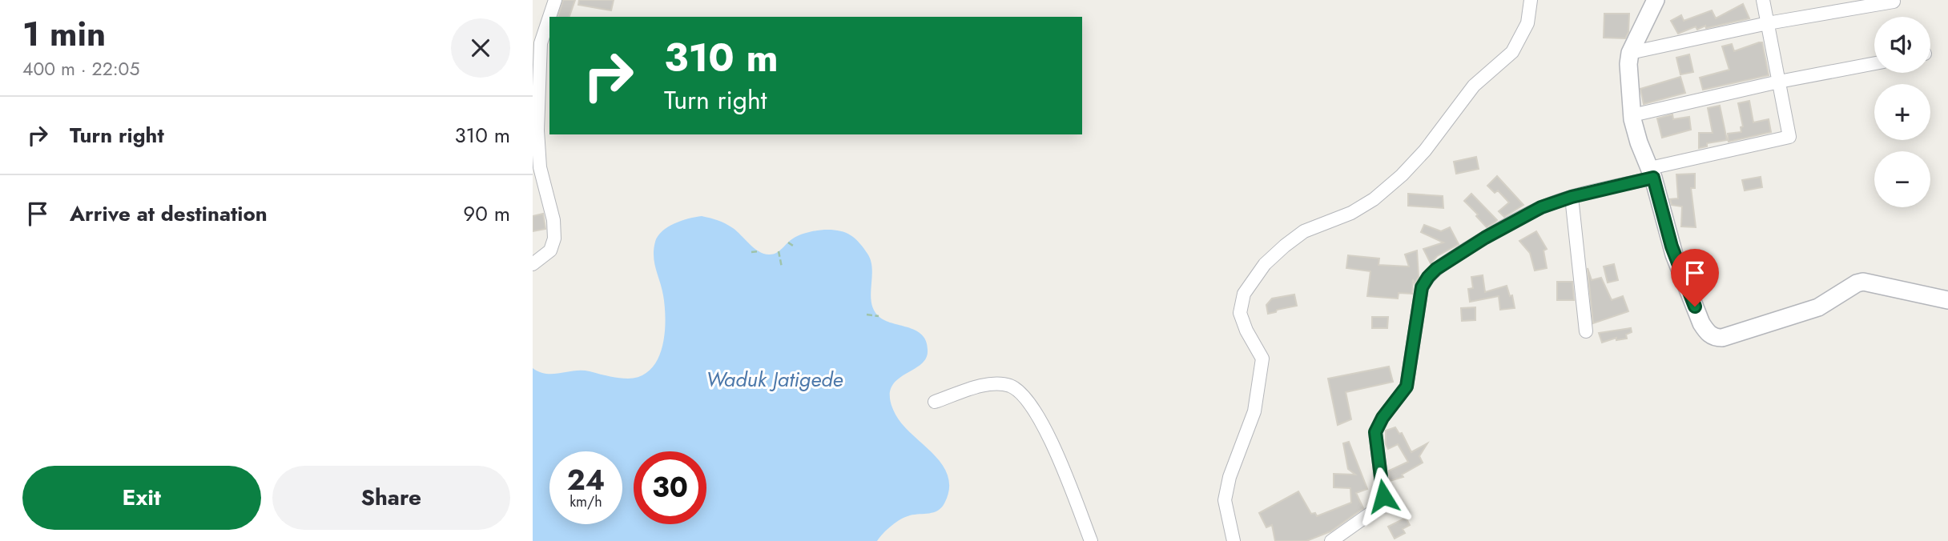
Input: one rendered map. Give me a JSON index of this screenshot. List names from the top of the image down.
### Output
{
  "water": ["Waduk Jatigede"],
  "page": {
    "heading": ["1 min", "400 m · 22:05"],
    "map_buttons": ["+", "−"],
    "turn": ["310 m", "Turn right"],
    "list": [
      {
        "name": "Turn right",
        "value": "310 m"
      },
      {
        "name": "Arrive at destination",
        "value": "90 m"
      }
    ],
    "speed": "24 km/h",
    "limit": "30",
    "buttons": ["Exit", "Share"]
  }
}
